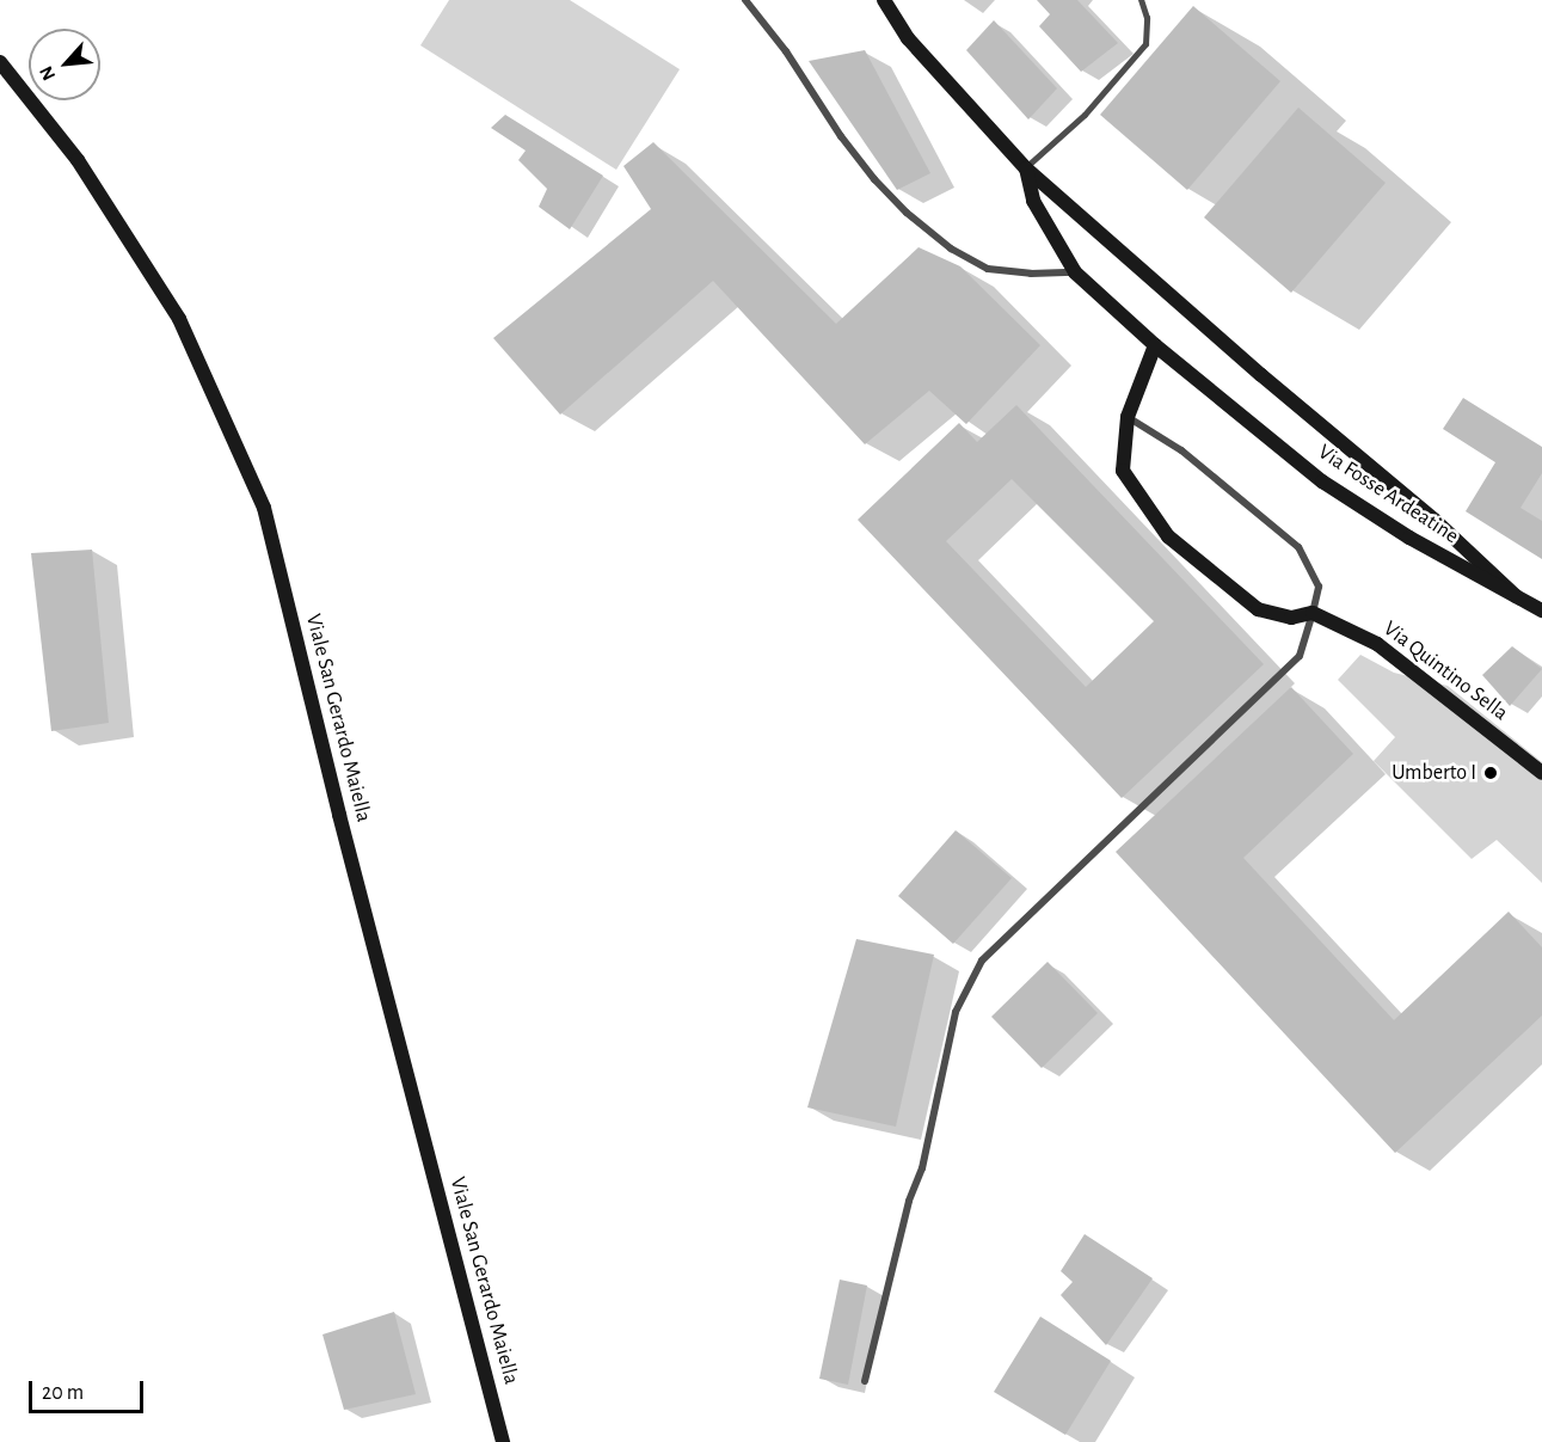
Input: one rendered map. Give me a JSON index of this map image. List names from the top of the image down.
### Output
{
  "streets": {
    "main road": ["Via Fosse Ardeatine", "Via Quintino Sella", "Viale San Gerardo Maiella"]
  },
  "crossings": [
    ["Via Fosse Ardeatine", "Via Quintino Sella"]
  ],
  "places": ["Umberto I"],
  "scale_bar": "20 m",
  "north": "bottom left"
}
